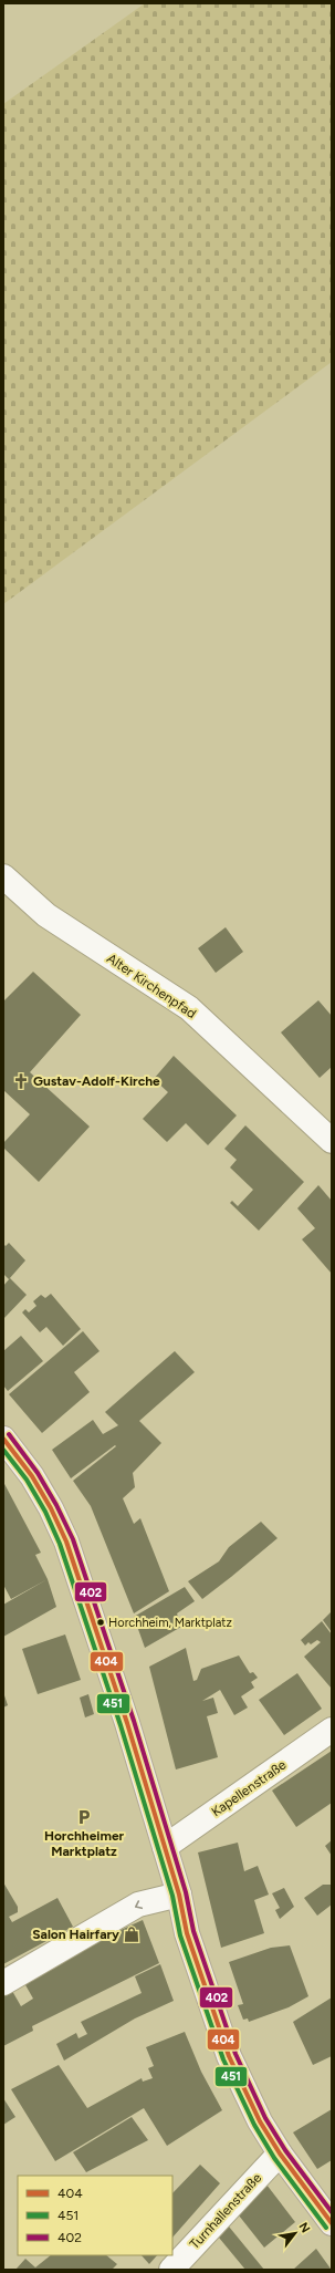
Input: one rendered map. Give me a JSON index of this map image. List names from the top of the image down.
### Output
{
  "streets": {
    "street": ["Alter Kirchenpfad", "Kapellenstraße", "Turnhallenstraße"]
  },
  "places": {
    "church": ["Gustav-Adolf-Kirche"],
    "other": ["Horchheim, Marktplatz"],
    "parking": ["Horchheimer Marktplatz"],
    "shop": ["Salon Hairfary"]
  },
  "lines": ["transit line 402", "transit line 404", "transit line 451"],
  "legend": ["404", "451", "402"],
  "north": "top right"
}
